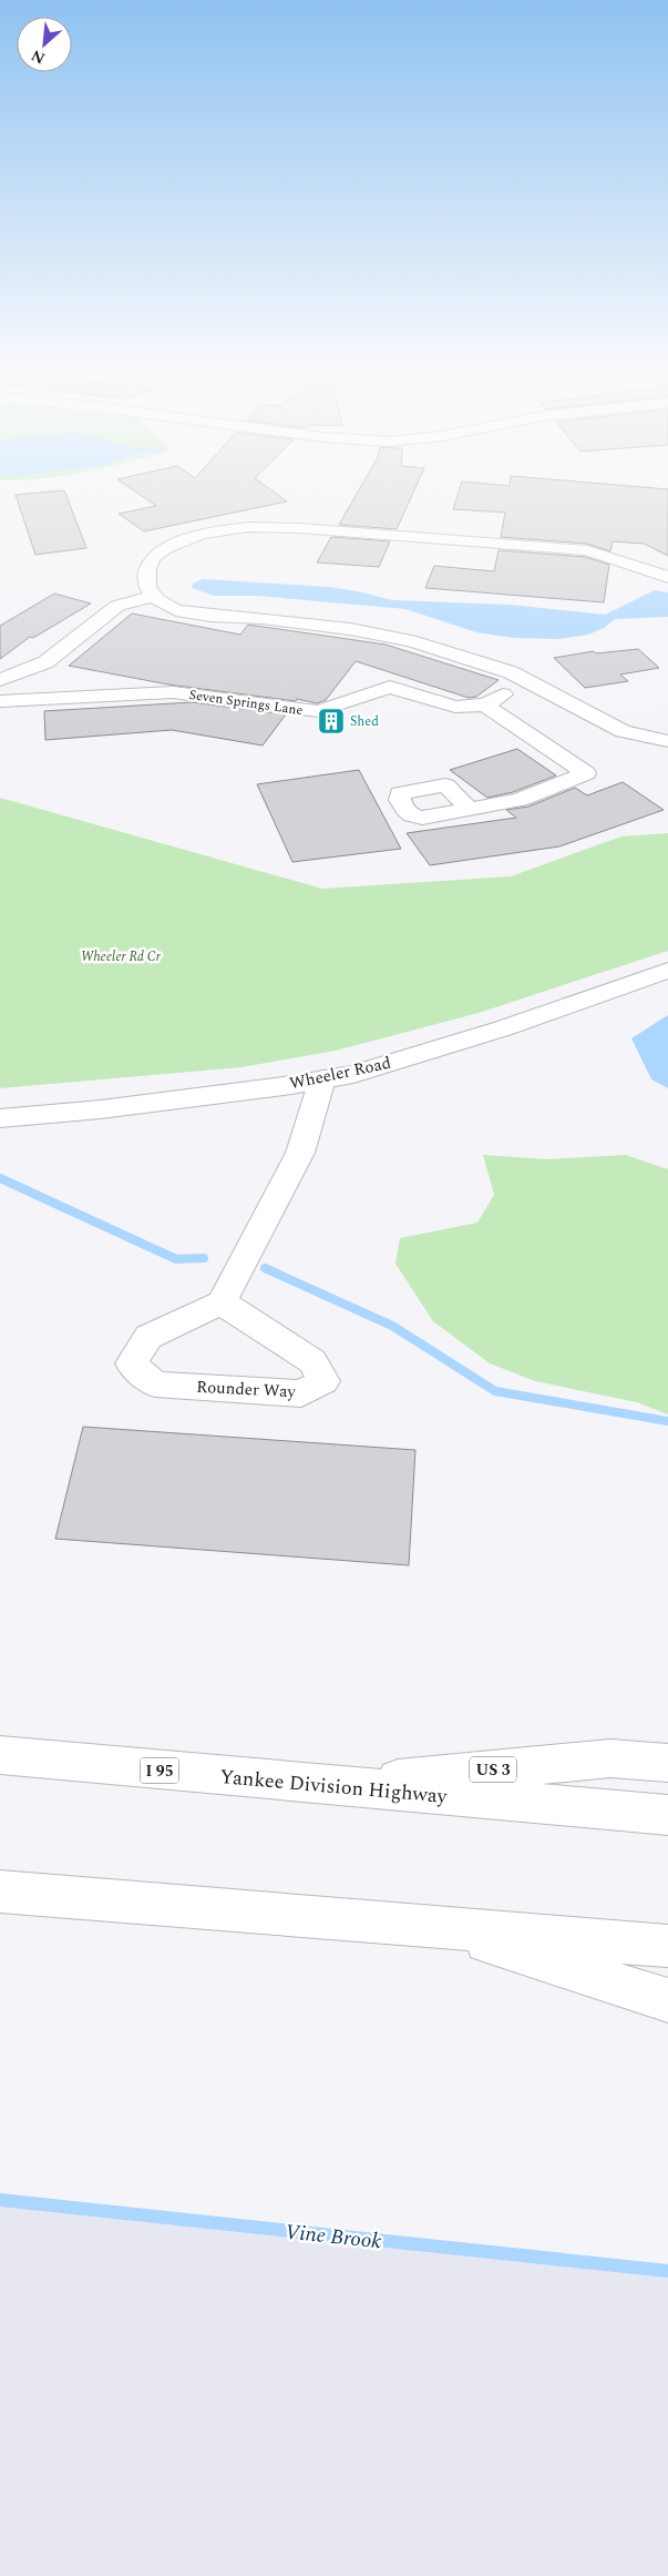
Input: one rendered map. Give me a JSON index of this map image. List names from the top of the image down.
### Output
{
  "streets": {
    "main road": [
      "Seven Springs Lane",
      "Wheeler Road",
      "Rounder Way",
      "US 3",
      "I 95",
      "Yankee Division Highway"
    ]
  },
  "crossings": [
    ["US 3", "Yankee Division Highway"]
  ],
  "water": ["Vine Brook"],
  "parks": ["Wheeler Rd Cr"],
  "places": {
    "building": ["Shed"]
  },
  "north": "bottom left"
}
